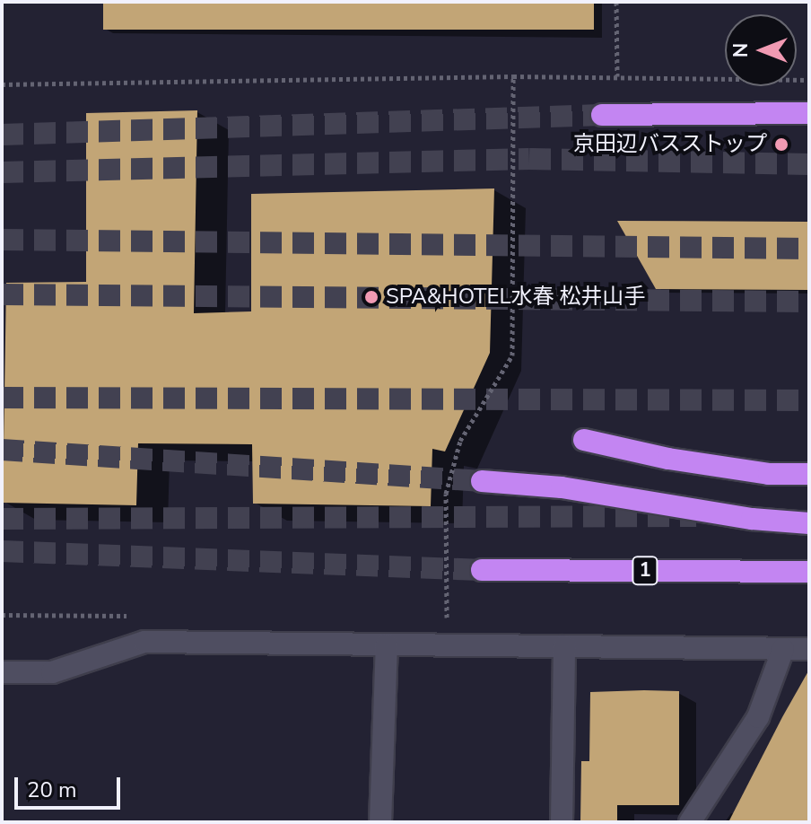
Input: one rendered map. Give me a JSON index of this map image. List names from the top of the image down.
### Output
{
  "streets": {
    "highway": ["1"]
  },
  "places": ["京田辺バスストップ", "SPA&HOTEL水春 松井山手"],
  "scale_bar": "20 m",
  "north": "left"
}
